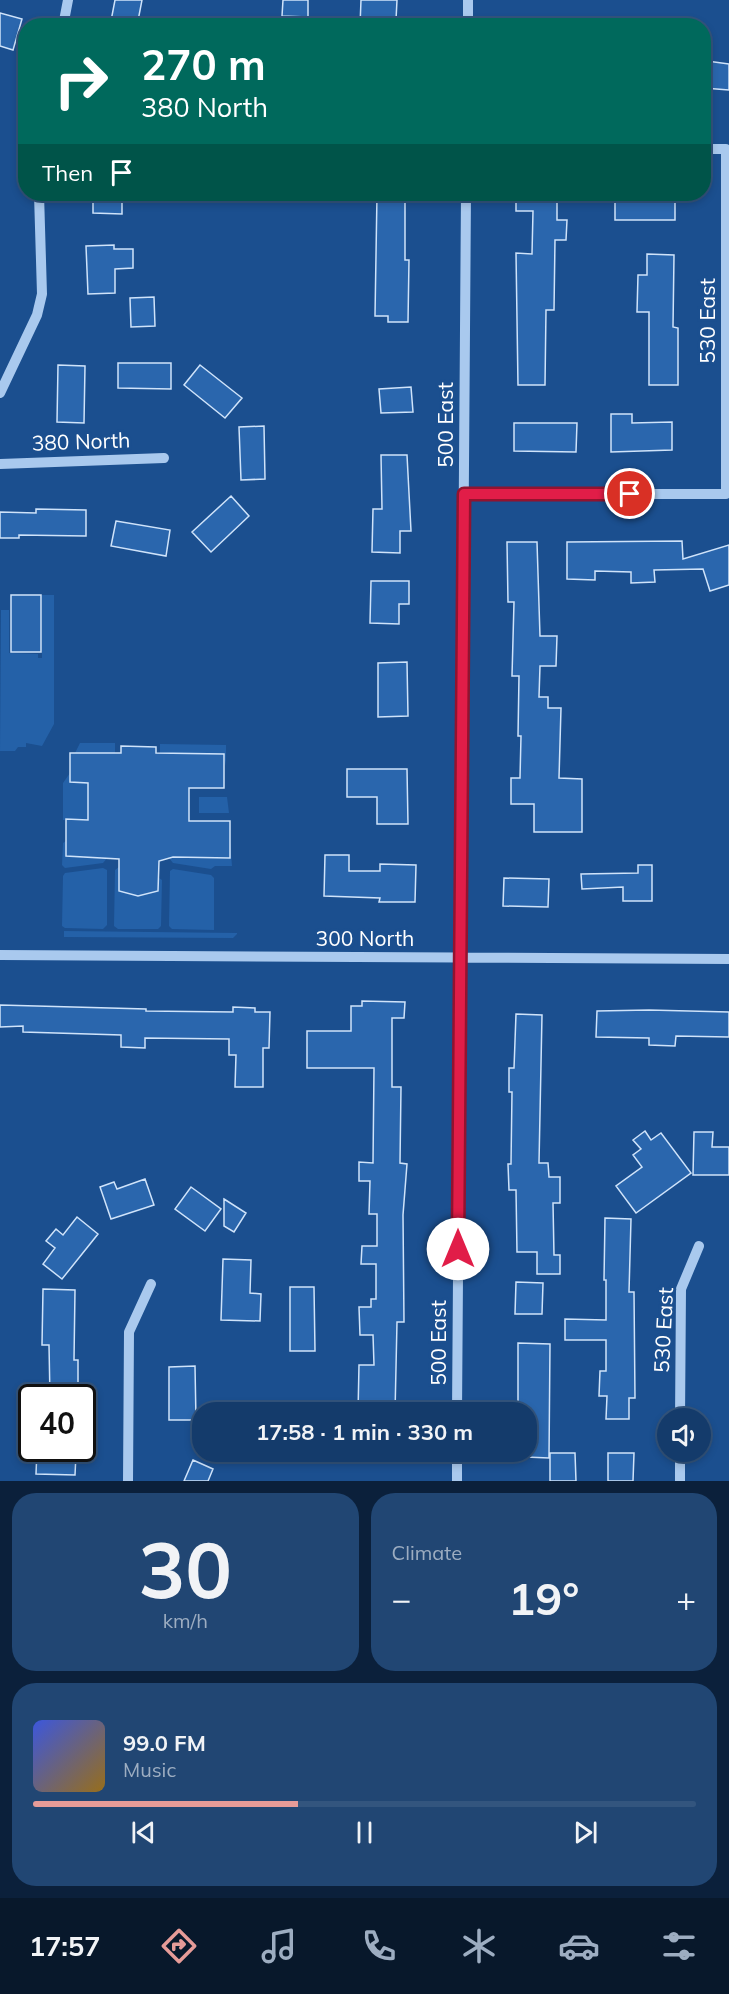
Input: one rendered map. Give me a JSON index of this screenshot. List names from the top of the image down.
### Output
{
  "streets": {
    "street": [
      "530 East",
      "500 East",
      "380 North",
      "300 North"
    ]
  },
  "crossings": [
    ["530 East", "500 East"],
    ["500 East", "300 North"]
  ],
  "page": {
    "turn": ["270 m", "380 North"],
    "then": "Then",
    "limit": "40",
    "trip": "17:58 · 1 min · 330 m",
    "tile": [
      ["30", "km/h"],
      "Climate"
    ],
    "heat": ["−", "19°", "+"],
    "song": ["99.0 FM", "Music"],
    "tabs": "17:57"
  }
}
